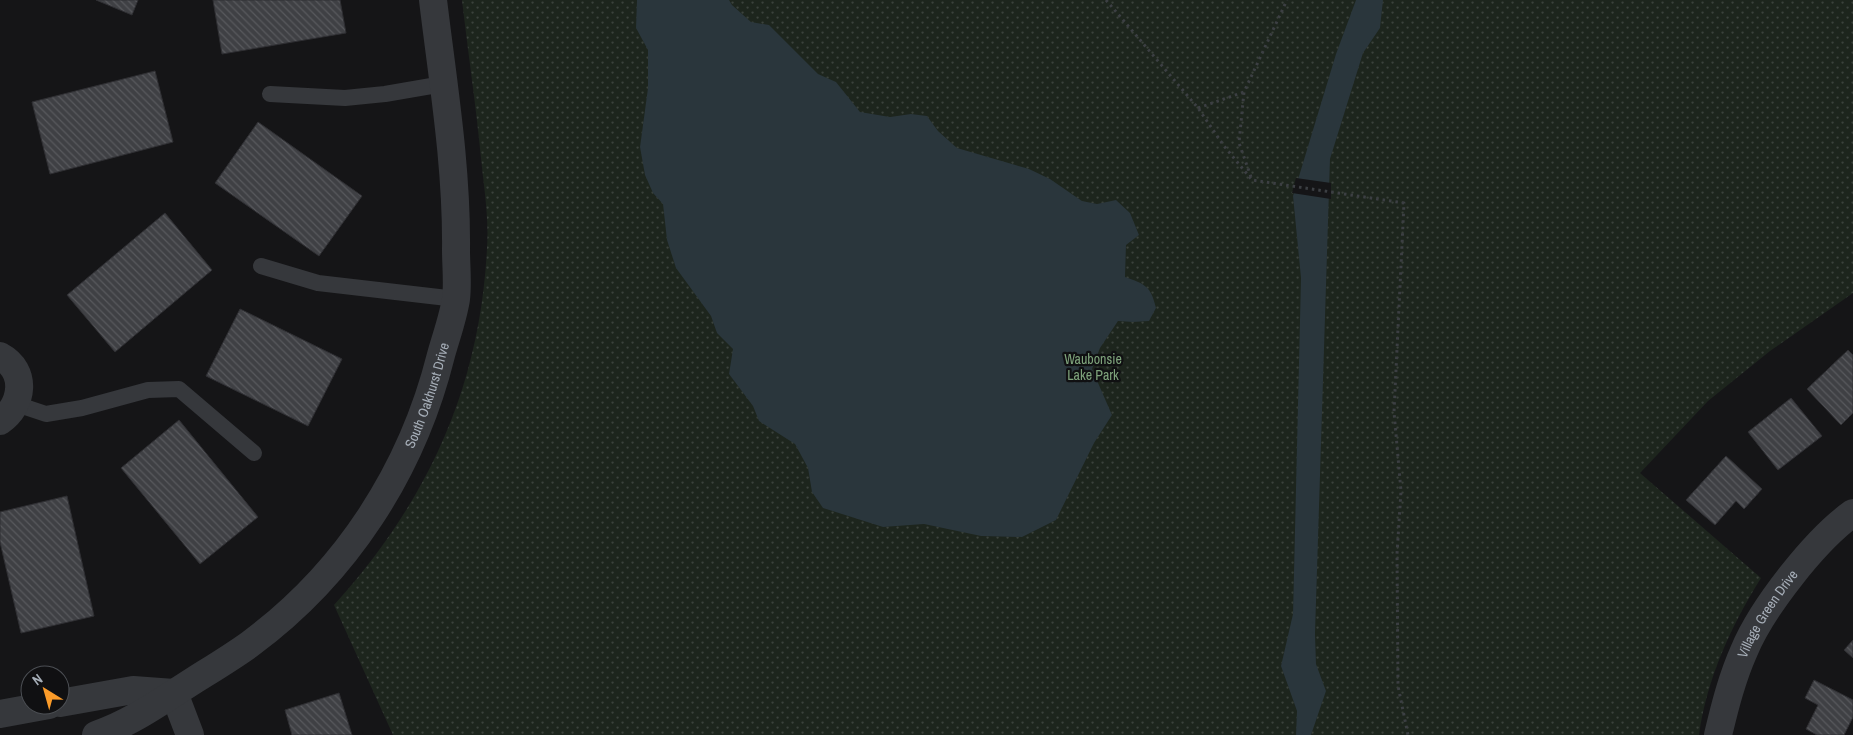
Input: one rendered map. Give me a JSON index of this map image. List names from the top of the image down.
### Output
{
  "streets": {
    "street": ["South Oakhurst Drive", "Village Green Drive"]
  },
  "parks": ["Waubonsie Lake Park"],
  "north": "top left"
}
